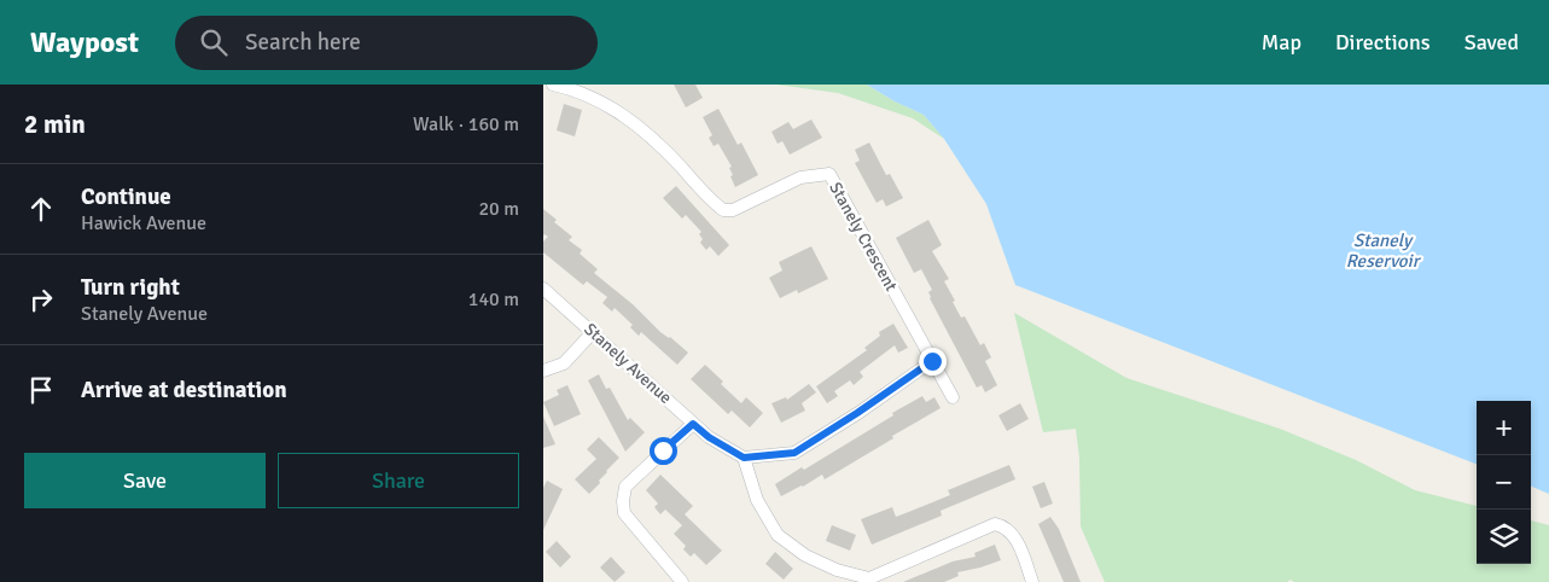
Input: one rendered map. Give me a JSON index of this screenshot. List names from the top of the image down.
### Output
{
  "streets": {
    "street": ["Stanely Crescent", "Stanely Avenue"]
  },
  "water": ["Stanely Reservoir"],
  "page": {
    "header": "Waypost",
    "search": "Search here",
    "nav": ["Map", "Directions", "Saved"],
    "heading": ["2 min", "Walk · 160 m"],
    "list": [
      ["Continue", "Hawick Avenue", "20 m"],
      ["Turn right", "Stanely Avenue", "140 m"],
      "Arrive at destination"
    ],
    "map_buttons": ["+", "−"],
    "buttons": ["Save", "Share"]
  }
}
